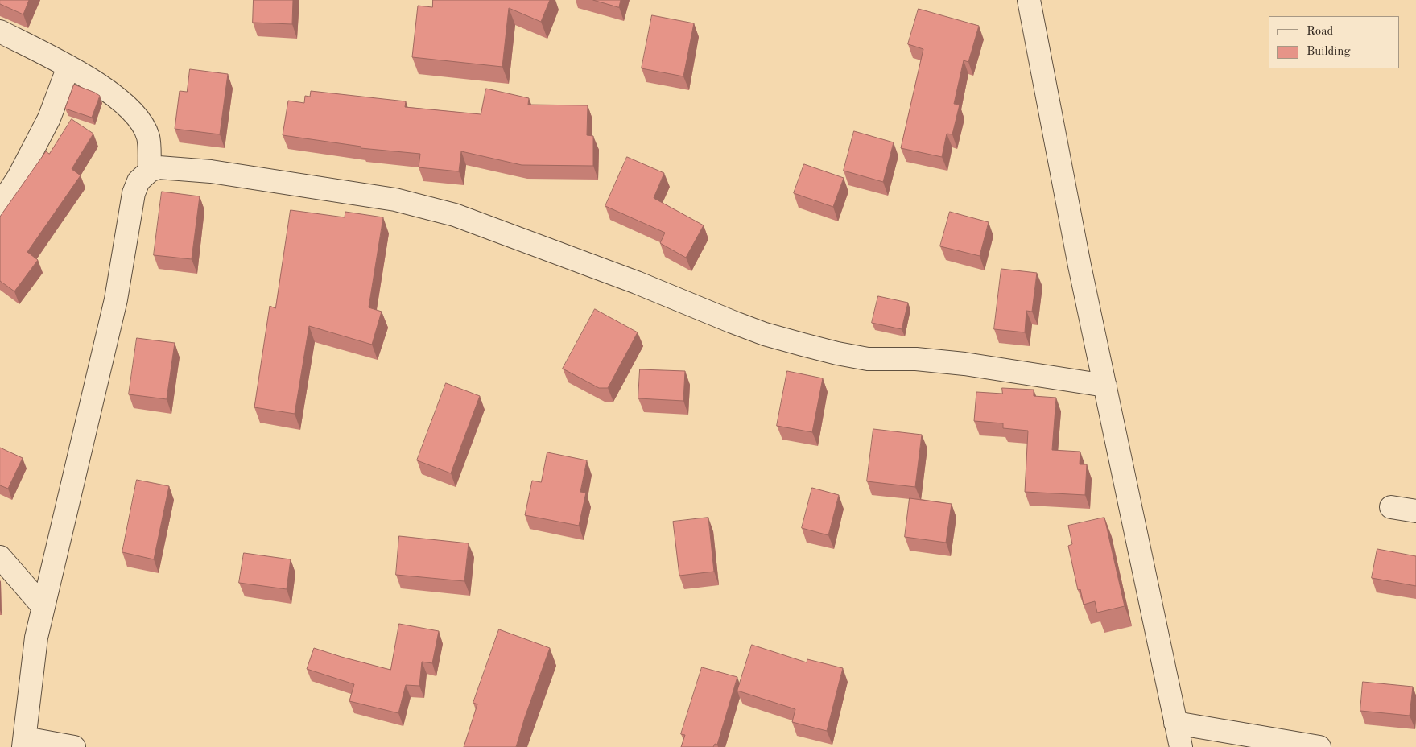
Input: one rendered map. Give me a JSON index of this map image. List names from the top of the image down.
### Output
{
  "legend": ["Road", "Building"]
}
